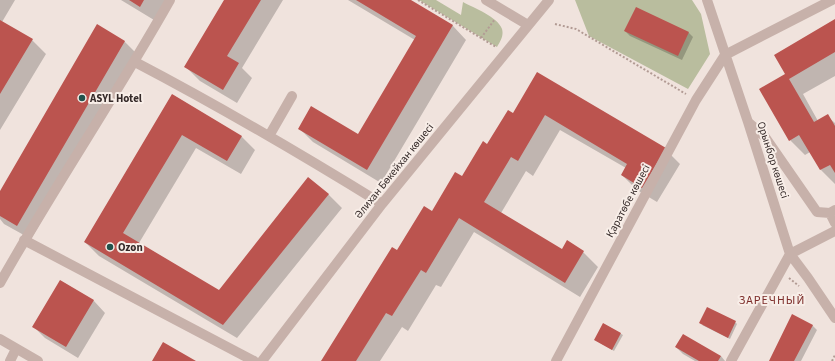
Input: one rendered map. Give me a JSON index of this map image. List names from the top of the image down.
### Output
{
  "streets": {
    "street": ["Орынбор көшесі", "Әлихан Бөкейхан көшесі", "Қаратөбе көшесі"]
  },
  "crossings": [
    ["Орынбор көшесі", "Қаратөбе көшесі"]
  ],
  "districts": ["ЗАРЕЧНЫЙ"],
  "places": ["ASYL Hotel", "Ozon"]
}
